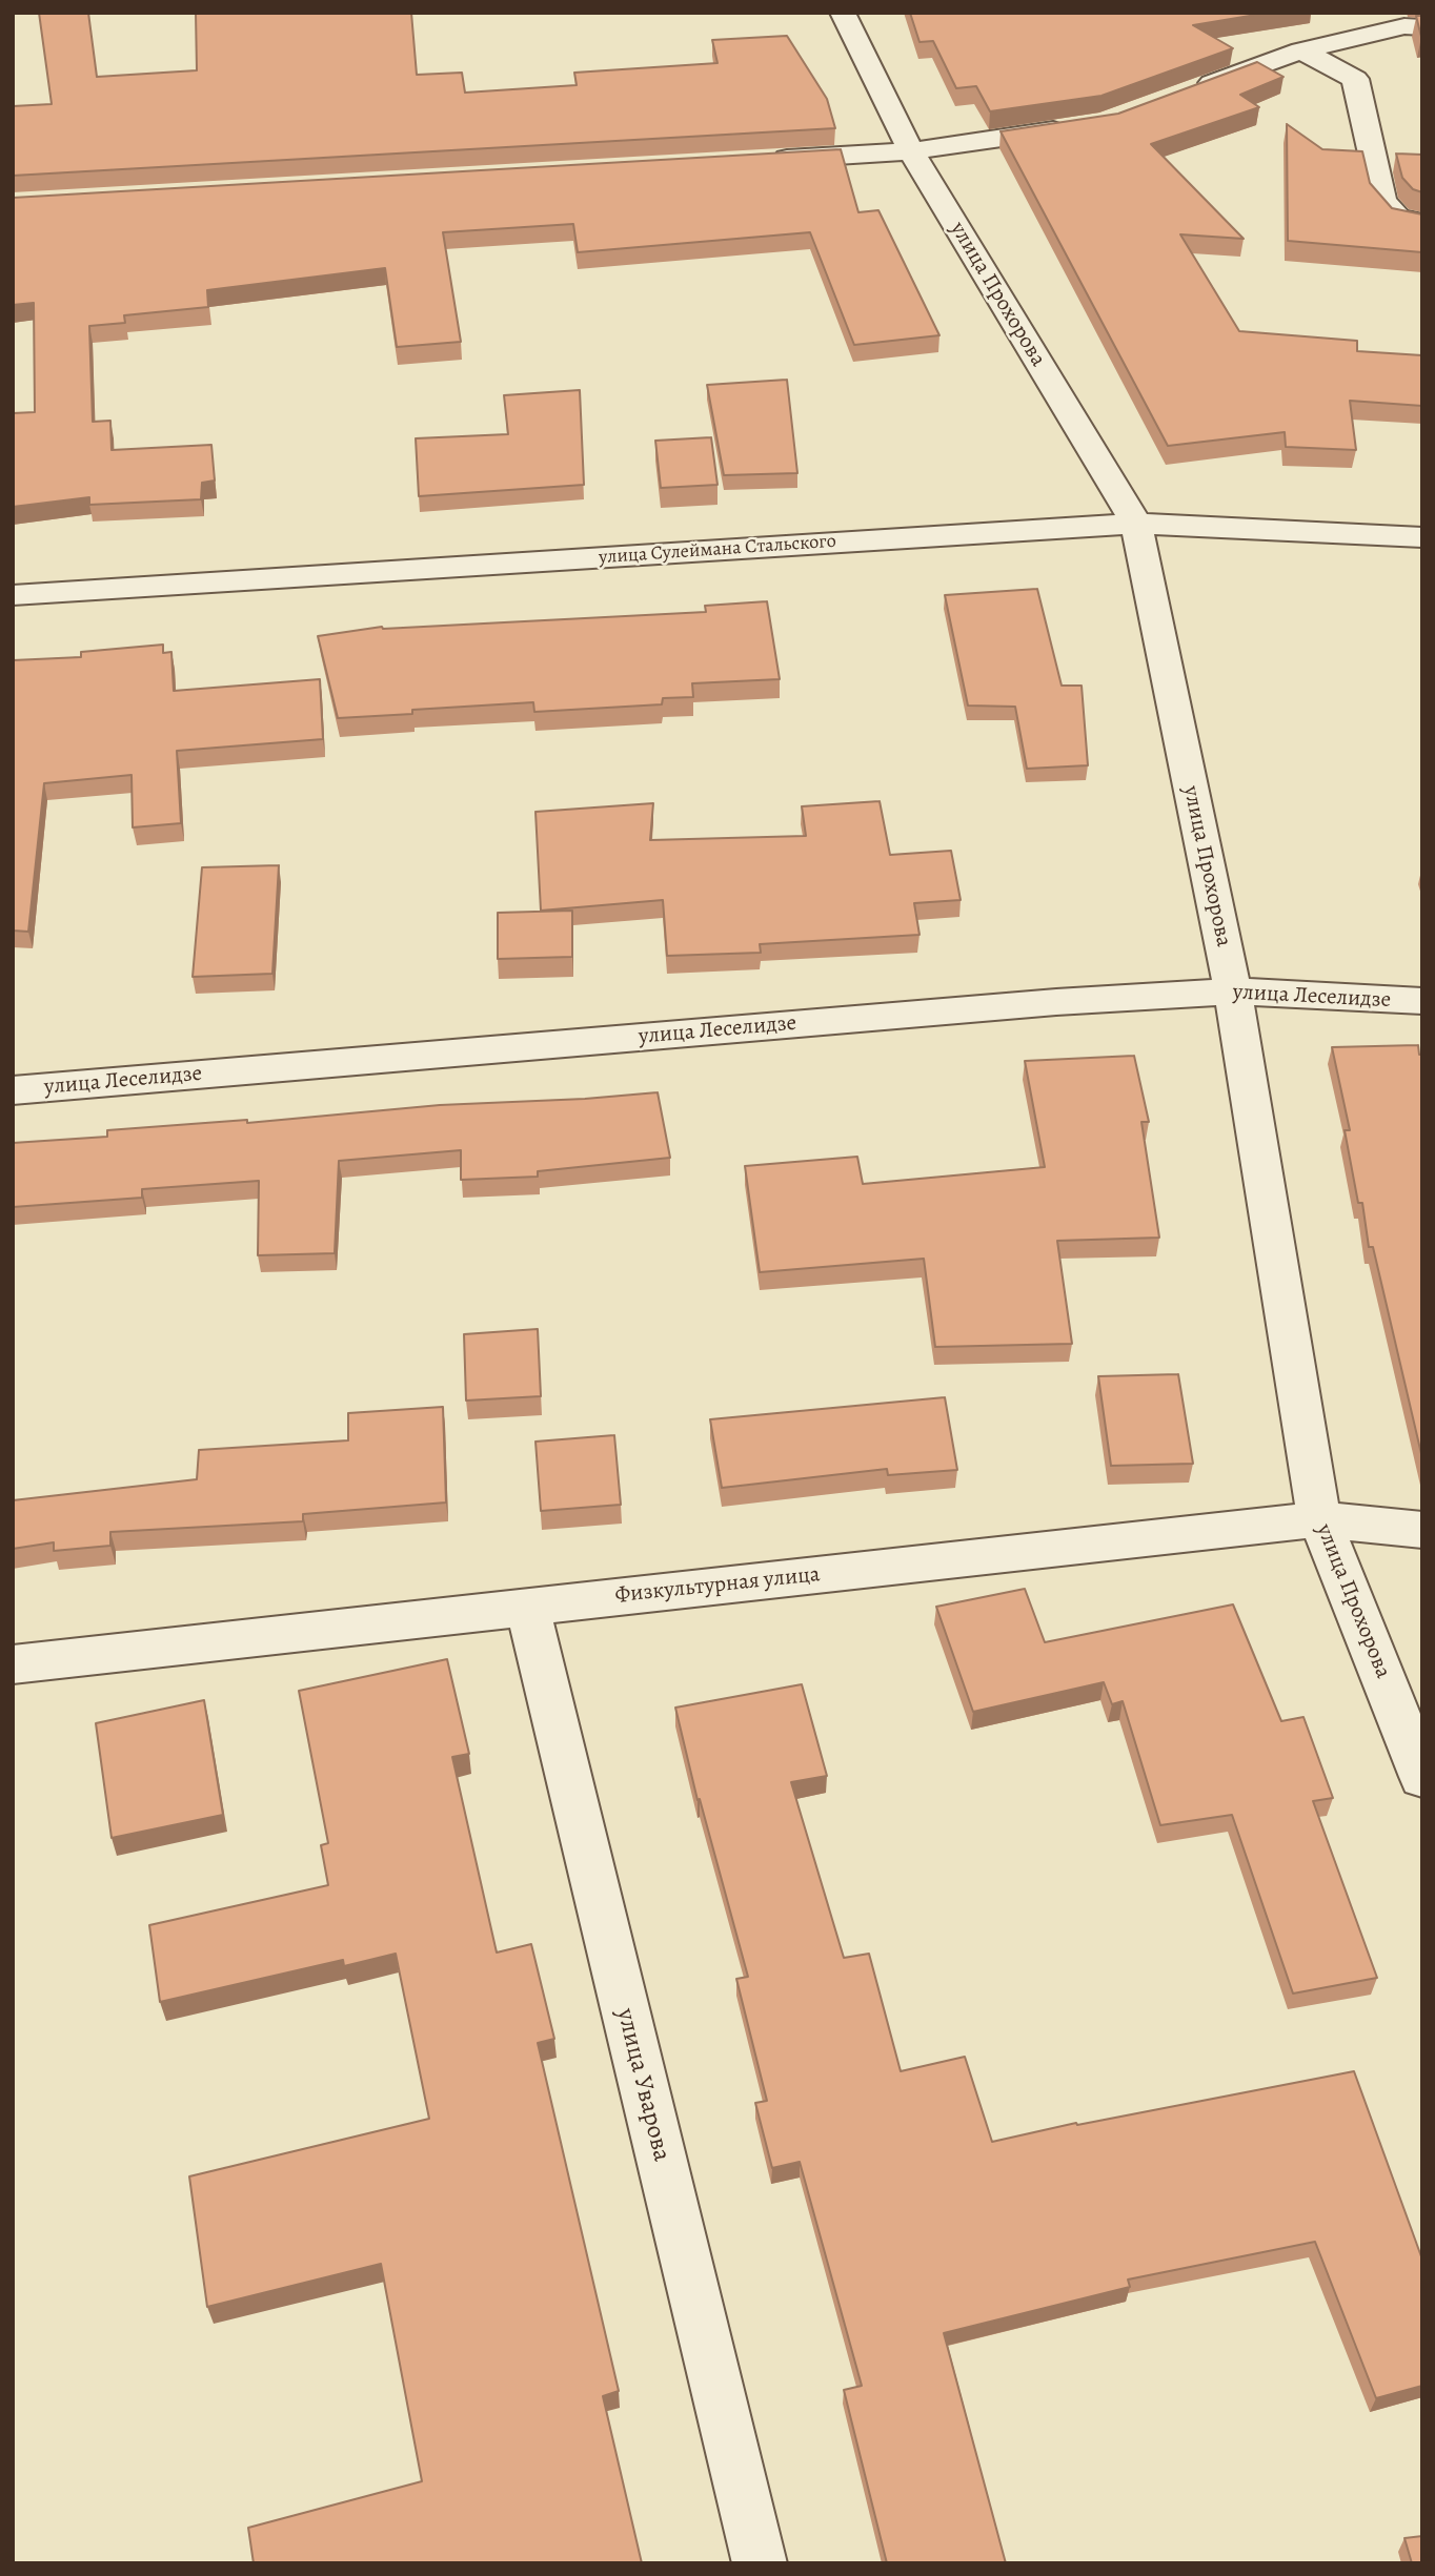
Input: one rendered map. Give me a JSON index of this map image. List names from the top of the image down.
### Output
{
  "streets": {
    "street": [
      "улица Прохорова",
      "улица Сулеймана Стальского",
      "улица Леселидзе",
      "Физкультурная улица",
      "улица Уварова"
    ]
  },
  "crossings": [
    ["улица Прохорова", "улица Сулеймана Стальского"],
    ["улица Прохорова", "улица Леселидзе"],
    ["улица Прохорова", "Физкультурная улица"],
    ["Физкультурная улица", "улица Уварова"]
  ]
}
